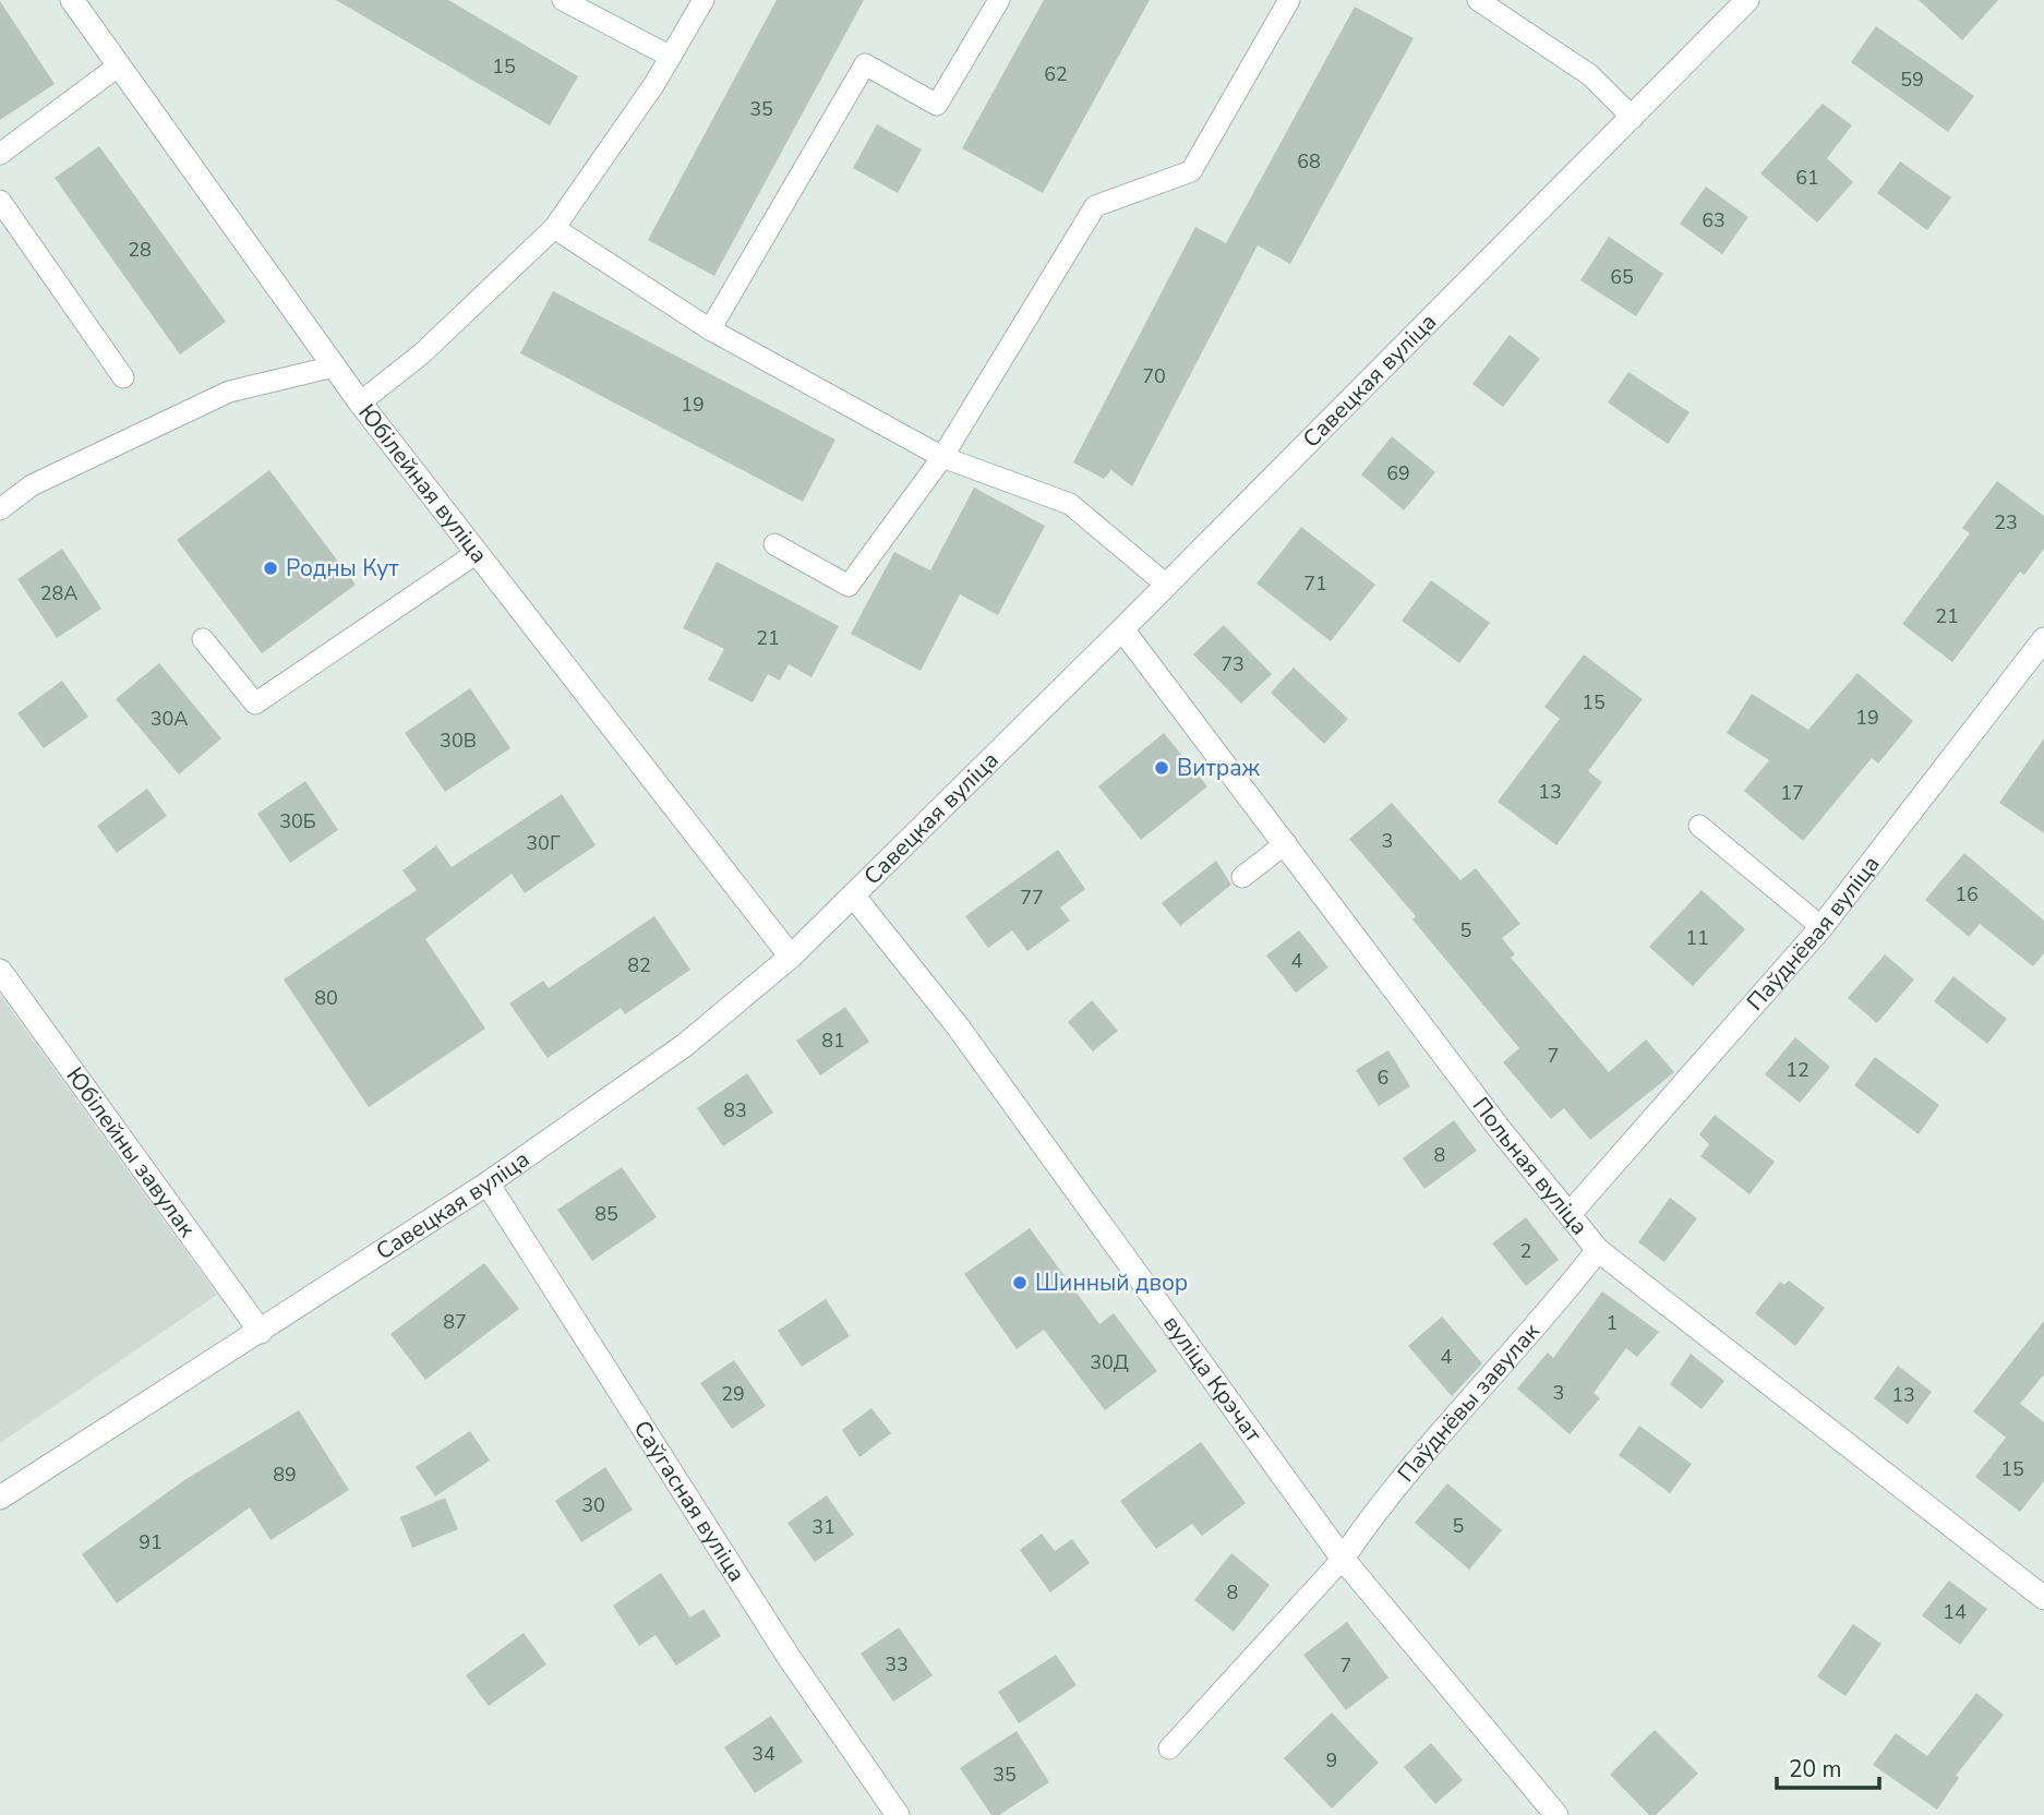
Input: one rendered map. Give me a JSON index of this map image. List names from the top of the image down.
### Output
{
  "streets": {
    "street": [
      "Савецкая вуліца",
      "Юбілейная вуліца",
      "Паўднёвая вуліца",
      "Юбілейны завулак",
      "Польная вуліца",
      "вуліца Крэчат",
      "Паўднёвы завулак",
      "Саўгасная вуліца"
    ]
  },
  "crossings": [
    ["Савецкая вуліца", "Юбілейная вуліца"],
    ["Савецкая вуліца", "Юбілейны завулак"],
    ["Савецкая вуліца", "Польная вуліца"],
    ["Савецкая вуліца", "вуліца Крэчат"],
    ["Савецкая вуліца", "Саўгасная вуліца"],
    ["Паўднёвая вуліца", "Польная вуліца"],
    ["Польная вуліца", "Паўднёвы завулак"],
    ["вуліца Крэчат", "Паўднёвы завулак"]
  ],
  "places": ["Родны Кут", "Витраж", "Шинный двор"],
  "house_numbers": [
    "15",
    "62",
    "59",
    "35",
    "68",
    "61",
    "63",
    "28",
    "65",
    "70",
    "19",
    "69",
    "23",
    "71",
    "28А",
    "21",
    "21",
    "73",
    "15",
    "19",
    "30А",
    "30В",
    "13",
    "17",
    "30Б",
    "3",
    "30Г",
    "16",
    "77",
    "5",
    "11",
    "4",
    "82",
    "80",
    "81",
    "7",
    "12",
    "6",
    "83",
    "8",
    "85",
    "2",
    "87",
    "1",
    "4",
    "30Д",
    "3",
    "29",
    "13",
    "15",
    "89",
    "30",
    "5",
    "31",
    "91",
    "8",
    "14",
    "33",
    "7",
    "34",
    "9",
    "35"
  ],
  "scale_bar": "20 m"
}
